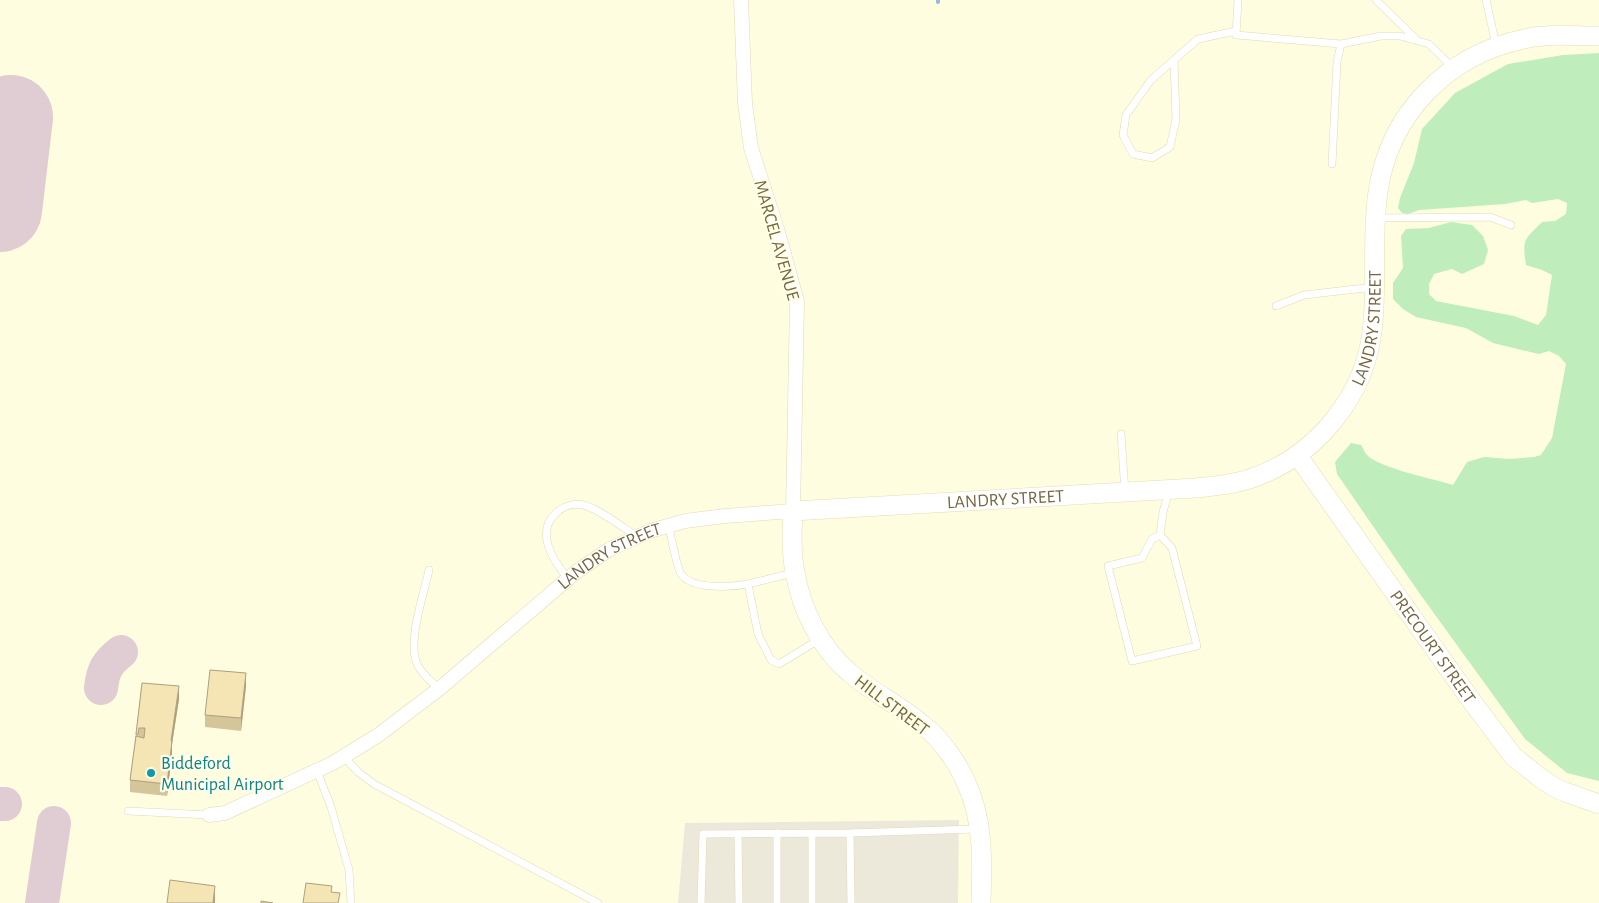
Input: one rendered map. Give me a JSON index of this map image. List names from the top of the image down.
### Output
{
  "streets": {
    "street": [
      "MARCEL AVENUE",
      "LANDRY STREET",
      "PRECOURT STREET",
      "HILL STREET"
    ]
  },
  "crossings": [
    ["MARCEL AVENUE", "LANDRY STREET"],
    ["MARCEL AVENUE", "HILL STREET"],
    ["LANDRY STREET", "PRECOURT STREET"],
    ["LANDRY STREET", "HILL STREET"]
  ],
  "places": ["Biddeford Municipal Airport"]
}
